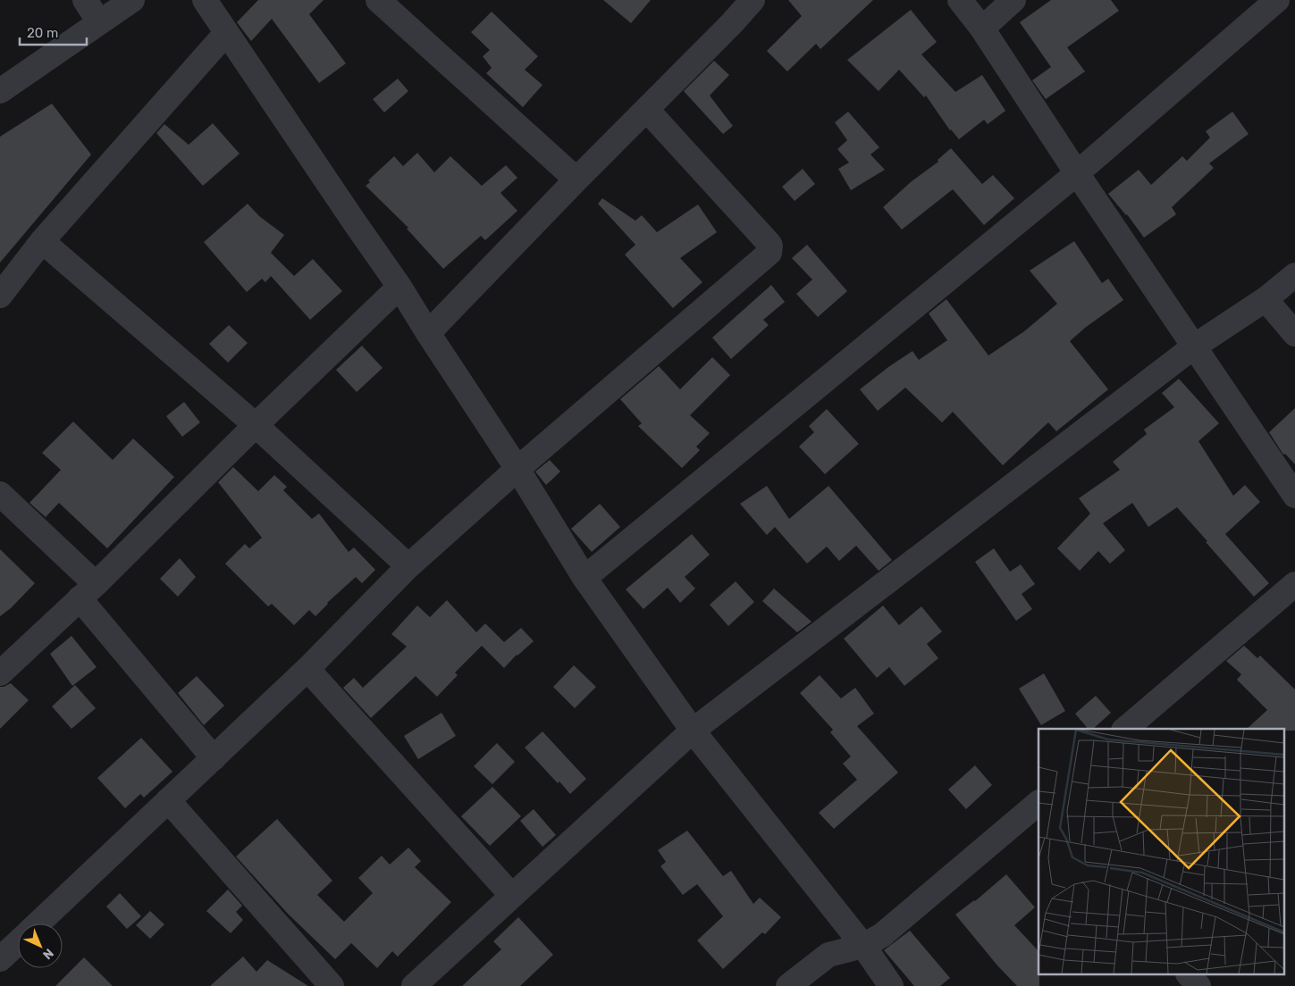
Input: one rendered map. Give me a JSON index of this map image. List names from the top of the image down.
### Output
{
  "scale_bar": "20 m",
  "north": "bottom right"
}
